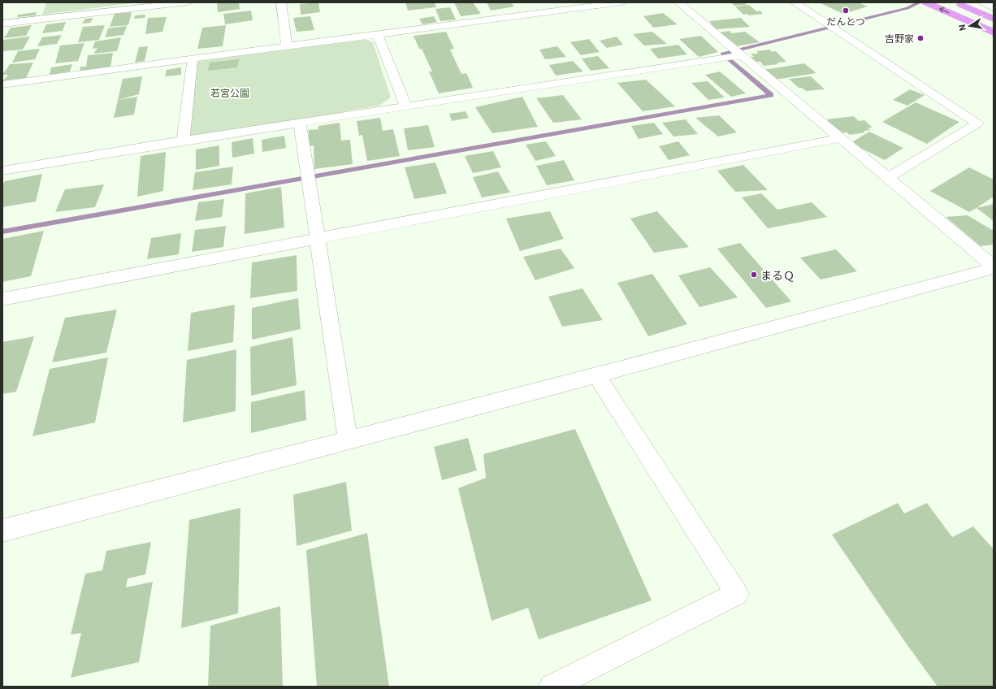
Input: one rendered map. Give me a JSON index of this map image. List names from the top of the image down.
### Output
{
  "parks": ["若宮公園"],
  "places": ["だんとつ", "吉野家", "まるＱ"],
  "north": "left"
}
